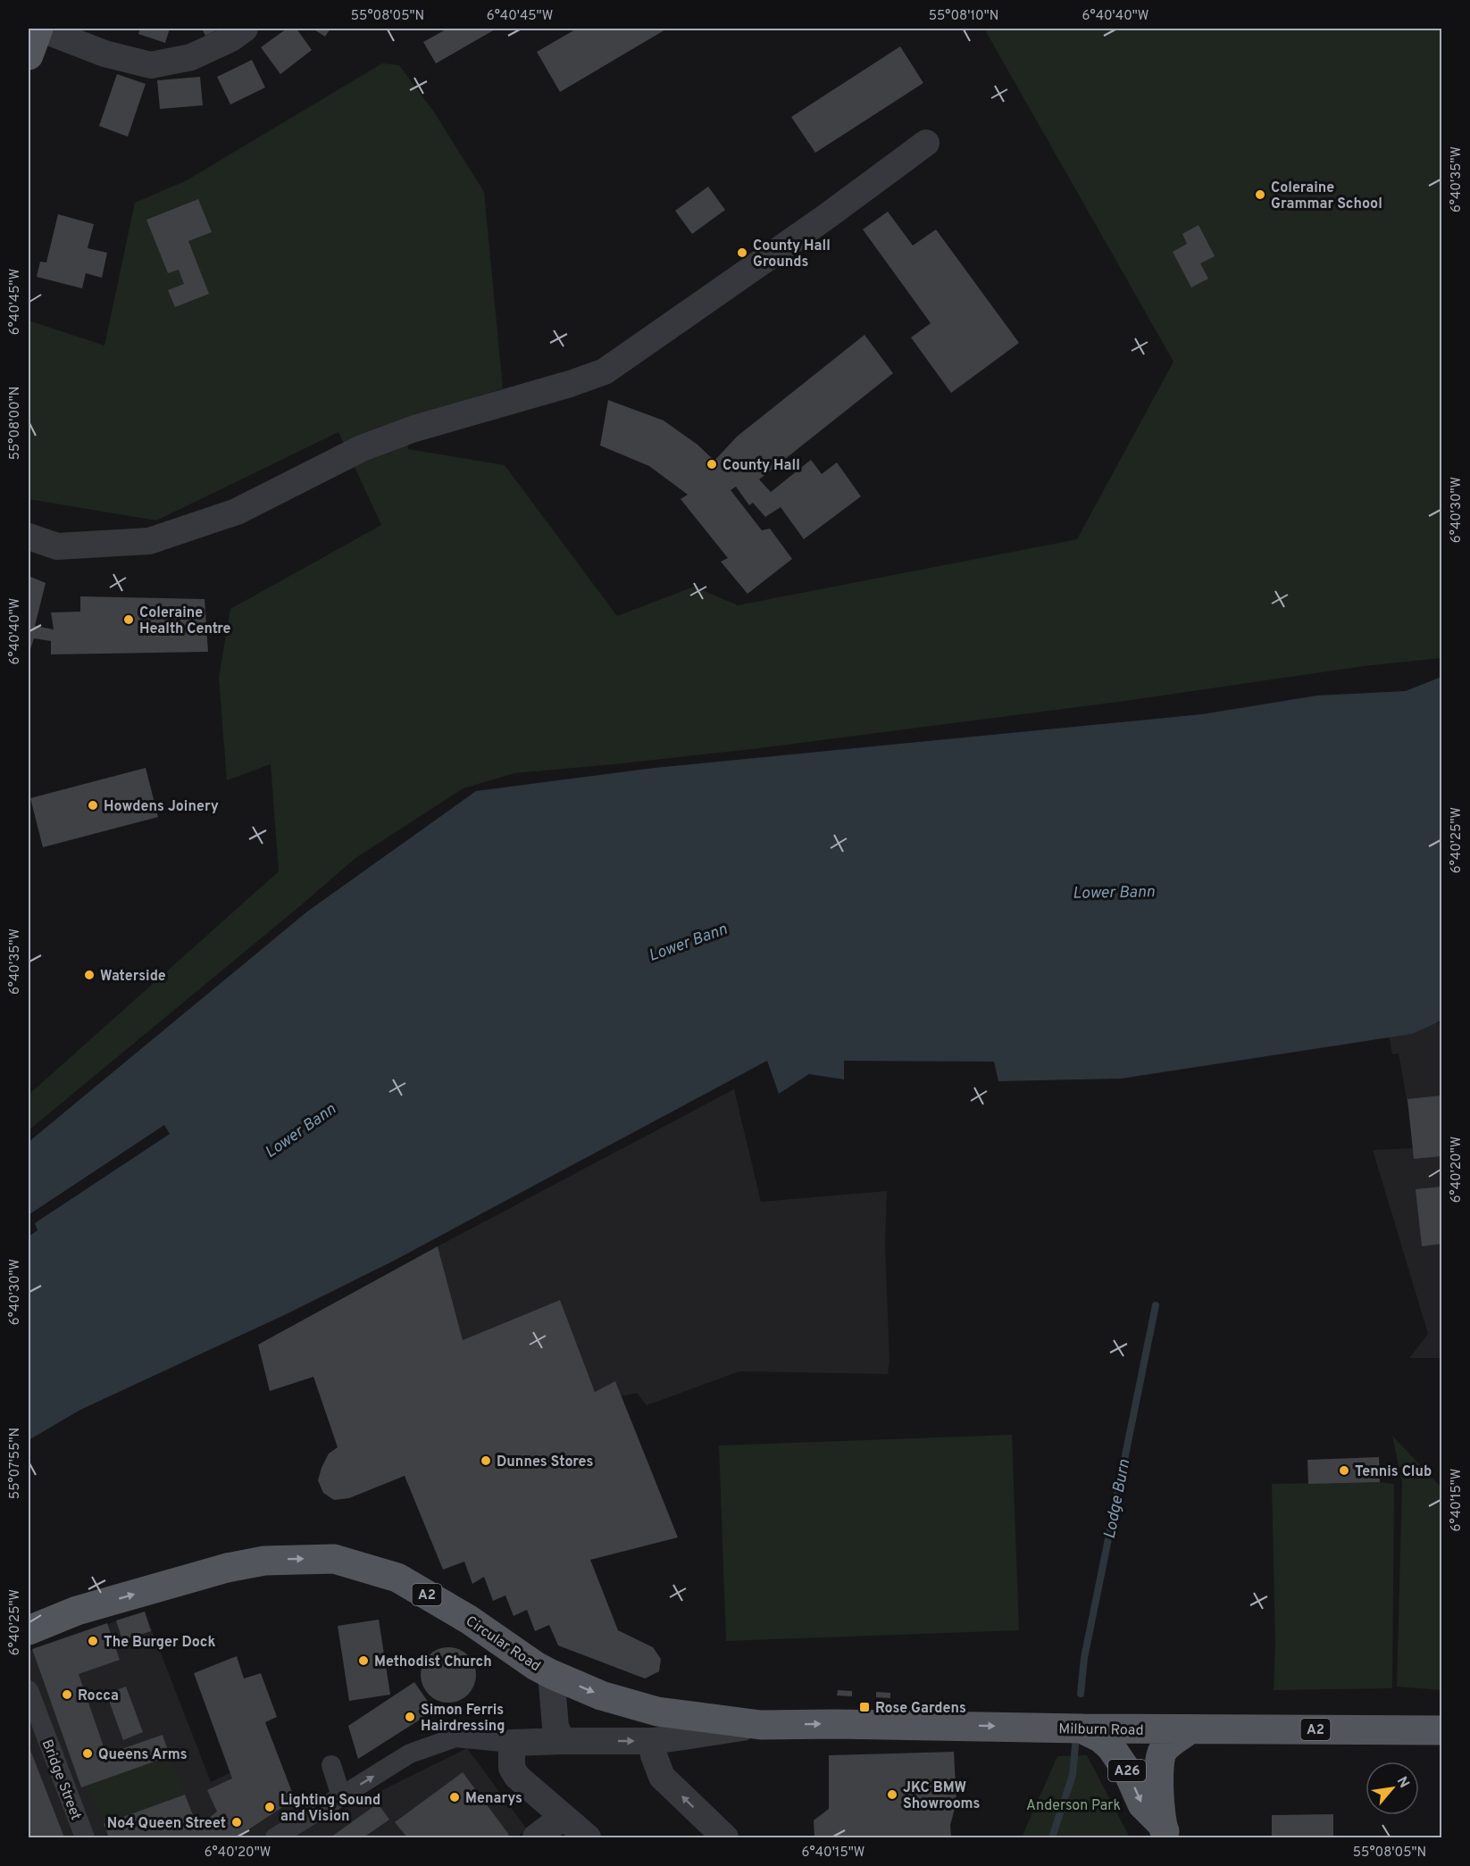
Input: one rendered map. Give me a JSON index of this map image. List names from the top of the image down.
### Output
{
  "streets": {
    "main road": [
      "A2",
      "Circular Road",
      "Milburn Road",
      "A26"
    ],
    "street": ["Bridge Street"]
  },
  "crossings": [
    ["A2", "Circular Road"],
    ["Circular Road", "Milburn Road"],
    ["Milburn Road", "A26"]
  ],
  "one_way": ["Circular Road", "Milburn Road"],
  "water": ["Lower Bann", "Lodge Burn"],
  "parks": ["Anderson Park"],
  "places": {
    "other": [
      "Coleraine Grammar School",
      "County Hall Grounds",
      "County Hall",
      "Coleraine Health Centre",
      "Howdens Joinery",
      "Waterside",
      "Dunnes Stores",
      "Tennis Club",
      "The Burger Dock",
      "Methodist Church",
      "Rocca",
      "Simon Ferris Hairdressing",
      "Queens Arms",
      "JKC BMW Showrooms",
      "Menarys",
      "Lighting Sound and Vision",
      "No4 Queen Street"
    ],
    "transit": ["Rose Gardens"]
  },
  "north": "top right",
  "coordinates": [
    "55°08'05\"N",
    "6°40'45\"W",
    "55°08'10\"N",
    "6°40'40\"W",
    "6°40'35\"W",
    "55°08'00\"N",
    "6°40'30\"W",
    "6°40'25\"W",
    "6°40'20\"W",
    "55°07'55\"N",
    "6°40'15\"W"
  ]
}
